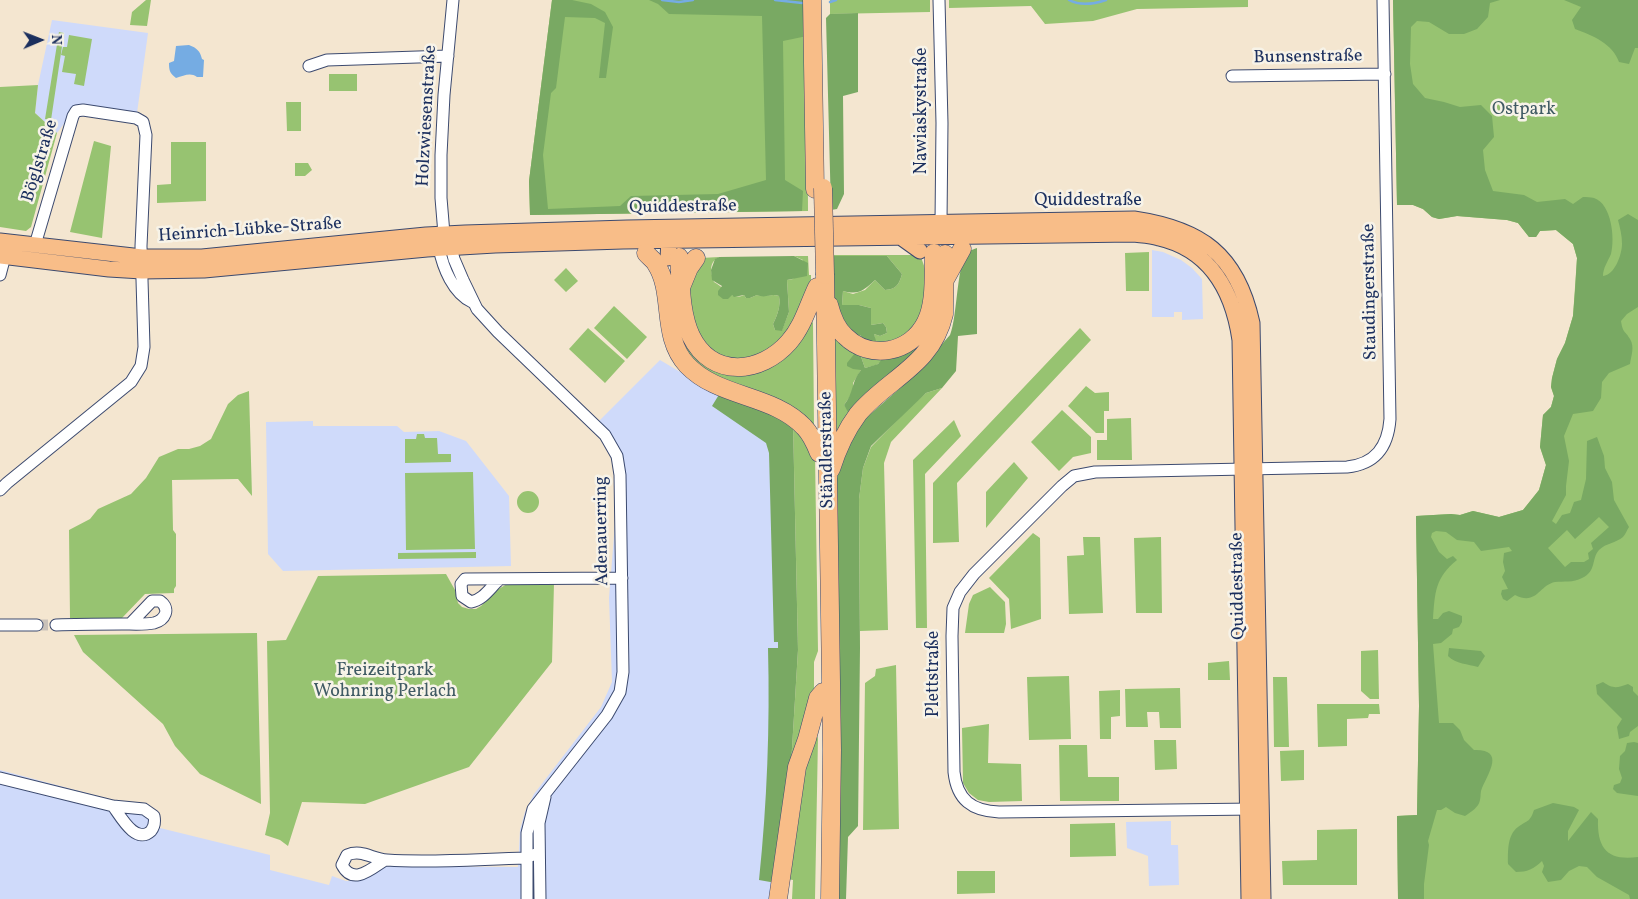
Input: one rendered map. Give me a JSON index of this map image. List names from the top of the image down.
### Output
{
  "streets": {
    "highway": ["Ständlerstraße"],
    "main road": ["Quiddestraße", "Heinrich-Lübke-Straße"],
    "street": [
      "Bunsenstraße",
      "Nawiaskystraße",
      "Holzwiesenstraße",
      "Böglstraße",
      "Staudingerstraße",
      "Adenauerring",
      "Plettstraße"
    ]
  },
  "crossings": [
    ["Bunsenstraße", "Staudingerstraße"],
    ["Nawiaskystraße", "Quiddestraße"],
    ["Holzwiesenstraße", "Quiddestraße"],
    ["Holzwiesenstraße", "Heinrich-Lübke-Straße"],
    ["Holzwiesenstraße", "Adenauerring"],
    ["Böglstraße", "Heinrich-Lübke-Straße"],
    ["Quiddestraße", "Heinrich-Lübke-Straße"],
    ["Quiddestraße", "Staudingerstraße"],
    ["Quiddestraße", "Adenauerring"],
    ["Quiddestraße", "Plettstraße"],
    ["Heinrich-Lübke-Straße", "Adenauerring"],
    ["Staudingerstraße", "Plettstraße"]
  ],
  "parks": ["Ostpark", "Freizeitpark Wohnring Perlach"],
  "north": "right"
}
